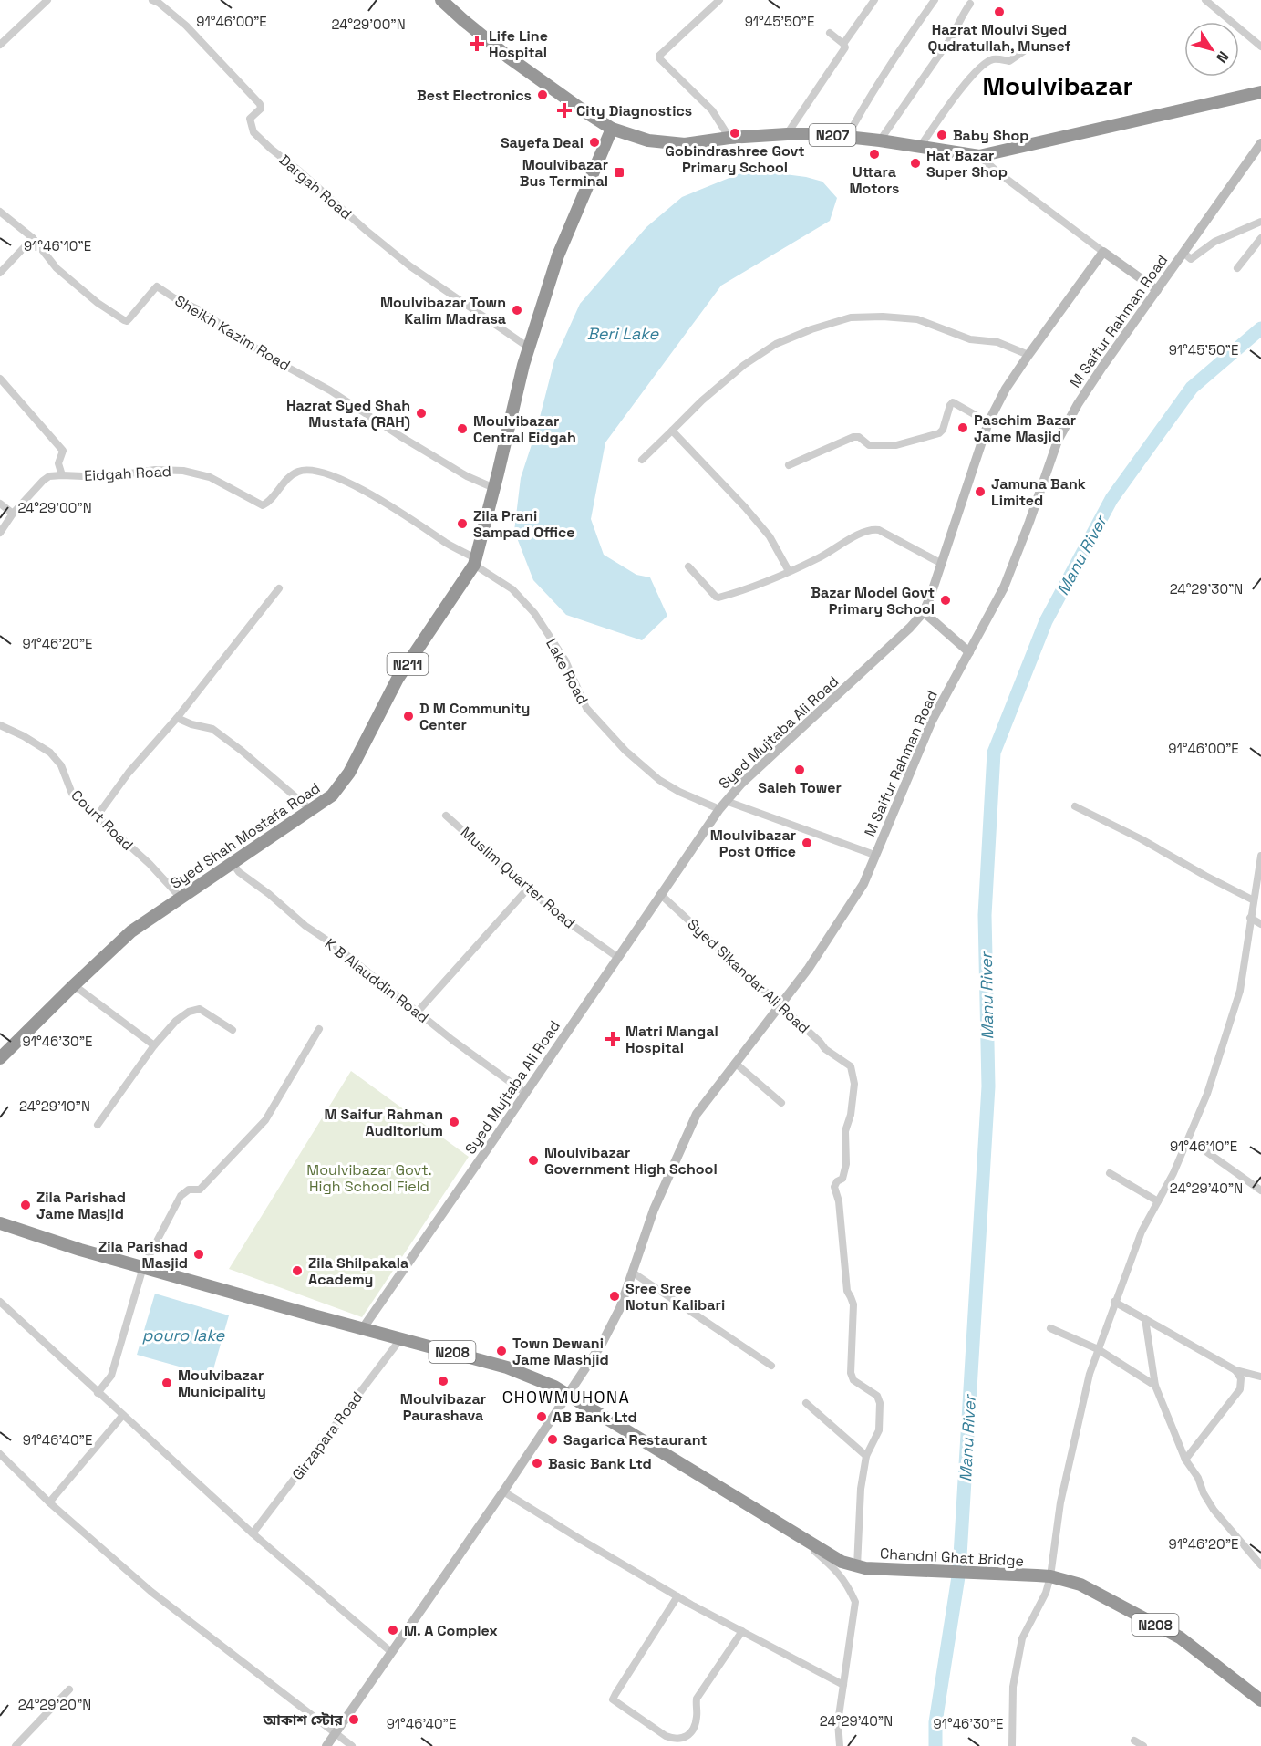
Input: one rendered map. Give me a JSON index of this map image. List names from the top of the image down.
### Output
{
  "streets": {
    "highway": [
      "N207",
      "N211",
      "Syed Shah Mostafa Road",
      "N208",
      "Chandni Ghat Bridge"
    ],
    "main road": ["M Saifur Rahman Road", "Syed Mujtaba Ali Road"],
    "street": [
      "Dargah Road",
      "Sheikh Kazim Road",
      "Eidgah Road",
      "Lake Road",
      "Court Road",
      "Muslim Quarter Road",
      "Syed Sikandar Ali Road",
      "K B Alauddin Road",
      "Girzapara Road"
    ]
  },
  "crossings": [
    ["N207", "Syed Shah Mostafa Road"],
    ["Dargah Road", "Syed Shah Mostafa Road"],
    ["M Saifur Rahman Road", "Lake Road"],
    ["M Saifur Rahman Road", "Syed Sikandar Ali Road"],
    ["M Saifur Rahman Road", "N208"],
    ["Sheikh Kazim Road", "Syed Shah Mostafa Road"],
    ["Eidgah Road", "Lake Road"],
    ["Eidgah Road", "Syed Shah Mostafa Road"],
    ["Lake Road", "Syed Mujtaba Ali Road"],
    ["Lake Road", "Syed Shah Mostafa Road"],
    ["Syed Mujtaba Ali Road", "Muslim Quarter Road"],
    ["Syed Mujtaba Ali Road", "Syed Sikandar Ali Road"],
    ["Syed Mujtaba Ali Road", "K B Alauddin Road"],
    ["Syed Mujtaba Ali Road", "N208"],
    ["Court Road", "Syed Shah Mostafa Road"],
    ["Syed Shah Mostafa Road", "K B Alauddin Road"],
    ["Syed Sikandar Ali Road", "N208"],
    ["Syed Sikandar Ali Road", "Chandni Ghat Bridge"],
    ["N208", "Girzapara Road"],
    ["N208", "Chandni Ghat Bridge"]
  ],
  "districts": ["Moulvibazar", "CHOWMUHONA"],
  "water": ["Beri Lake", "Manu River", "pouro lake"],
  "parks": ["Moulvibazar Govt. High School Field"],
  "places": {
    "other": [
      "Hazrat Moulvi Syed Qudratullah, Munsef",
      "Best Electronics",
      "Gobindrashree Govt Primary School",
      "Baby Shop",
      "Sayefa Deal",
      "Uttara Motors",
      "Hat Bazar Super Shop",
      "Moulvibazar Town Kalim Madrasa",
      "Hazrat Syed Shah Mustafa (RAH)",
      "Paschim Bazar Jame Masjid",
      "Moulvibazar Central Eidgah",
      "Jamuna Bank Limited",
      "Zila Prani Sampad Office",
      "Bazar Model Govt Primary School",
      "D M Community Center",
      "Saleh Tower",
      "Moulvibazar Post Office",
      "M Saifur Rahman Auditorium",
      "Moulvibazar Government High School",
      "Zila Parishad Jame Masjid",
      "Zila Parishad Masjid",
      "Zila Shilpakala Academy",
      "Sree Sree Notun Kalibari",
      "Town Dewani Jame Mashjid",
      "Moulvibazar Paurashava",
      "Moulvibazar Municipality",
      "AB Bank Ltd",
      "Sagarica Restaurant",
      "Basic Bank Ltd",
      "M. A Complex",
      "আকাশ স্টোর"
    ],
    "health": ["Life Line Hospital", "City Diagnostics", "Matri Mangal Hospital"],
    "transit": ["Moulvibazar Bus Terminal"]
  },
  "north": "bottom right",
  "coordinates": [
    "91°46'00\"E",
    "91°45'50\"E",
    "24°29'00\"N",
    "91°46'10\"E",
    "24°29'30\"N",
    "91°46'20\"E",
    "91°46'30\"E",
    "24°29'10\"N",
    "24°29'40\"N",
    "91°46'40\"E",
    "24°29'20\"N"
  ]
}
